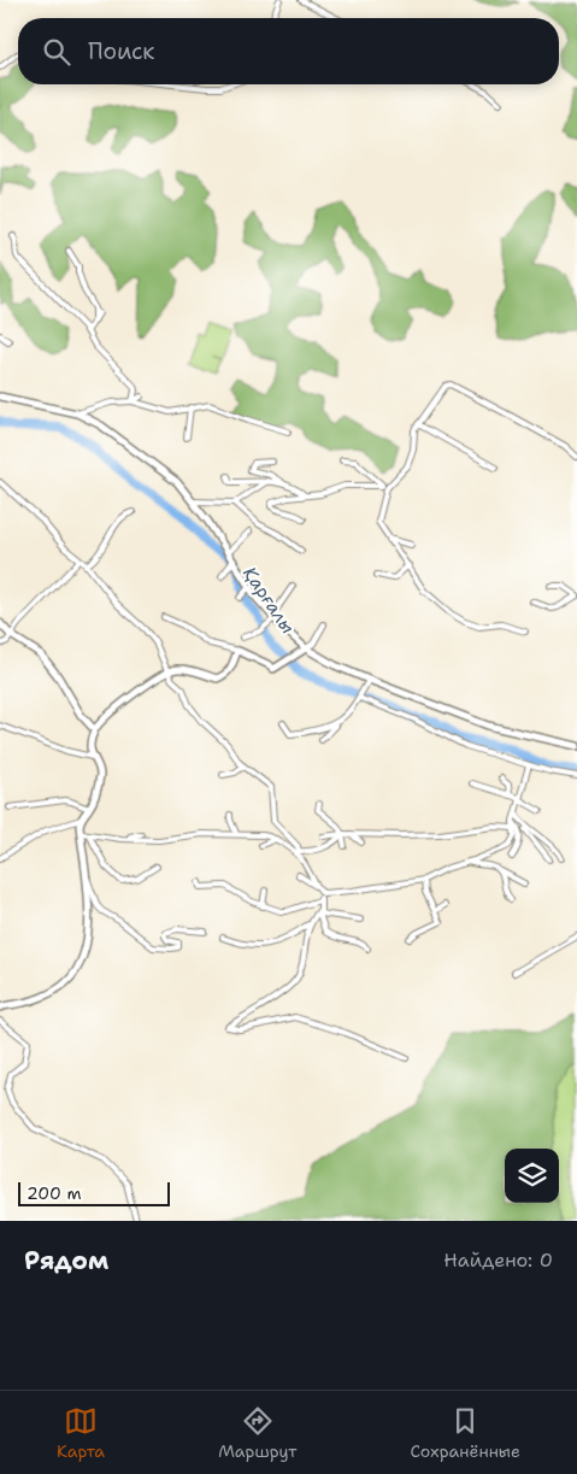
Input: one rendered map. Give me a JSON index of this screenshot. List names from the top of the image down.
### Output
{
  "water": ["Қарғалы"],
  "scale_bar": "200 m",
  "page": {
    "search": "Поиск",
    "scale": "200 m",
    "heading": ["Рядом", "Найдено: 0"],
    "nav": ["Карта", "Маршрут", "Сохранённые"]
  }
}
